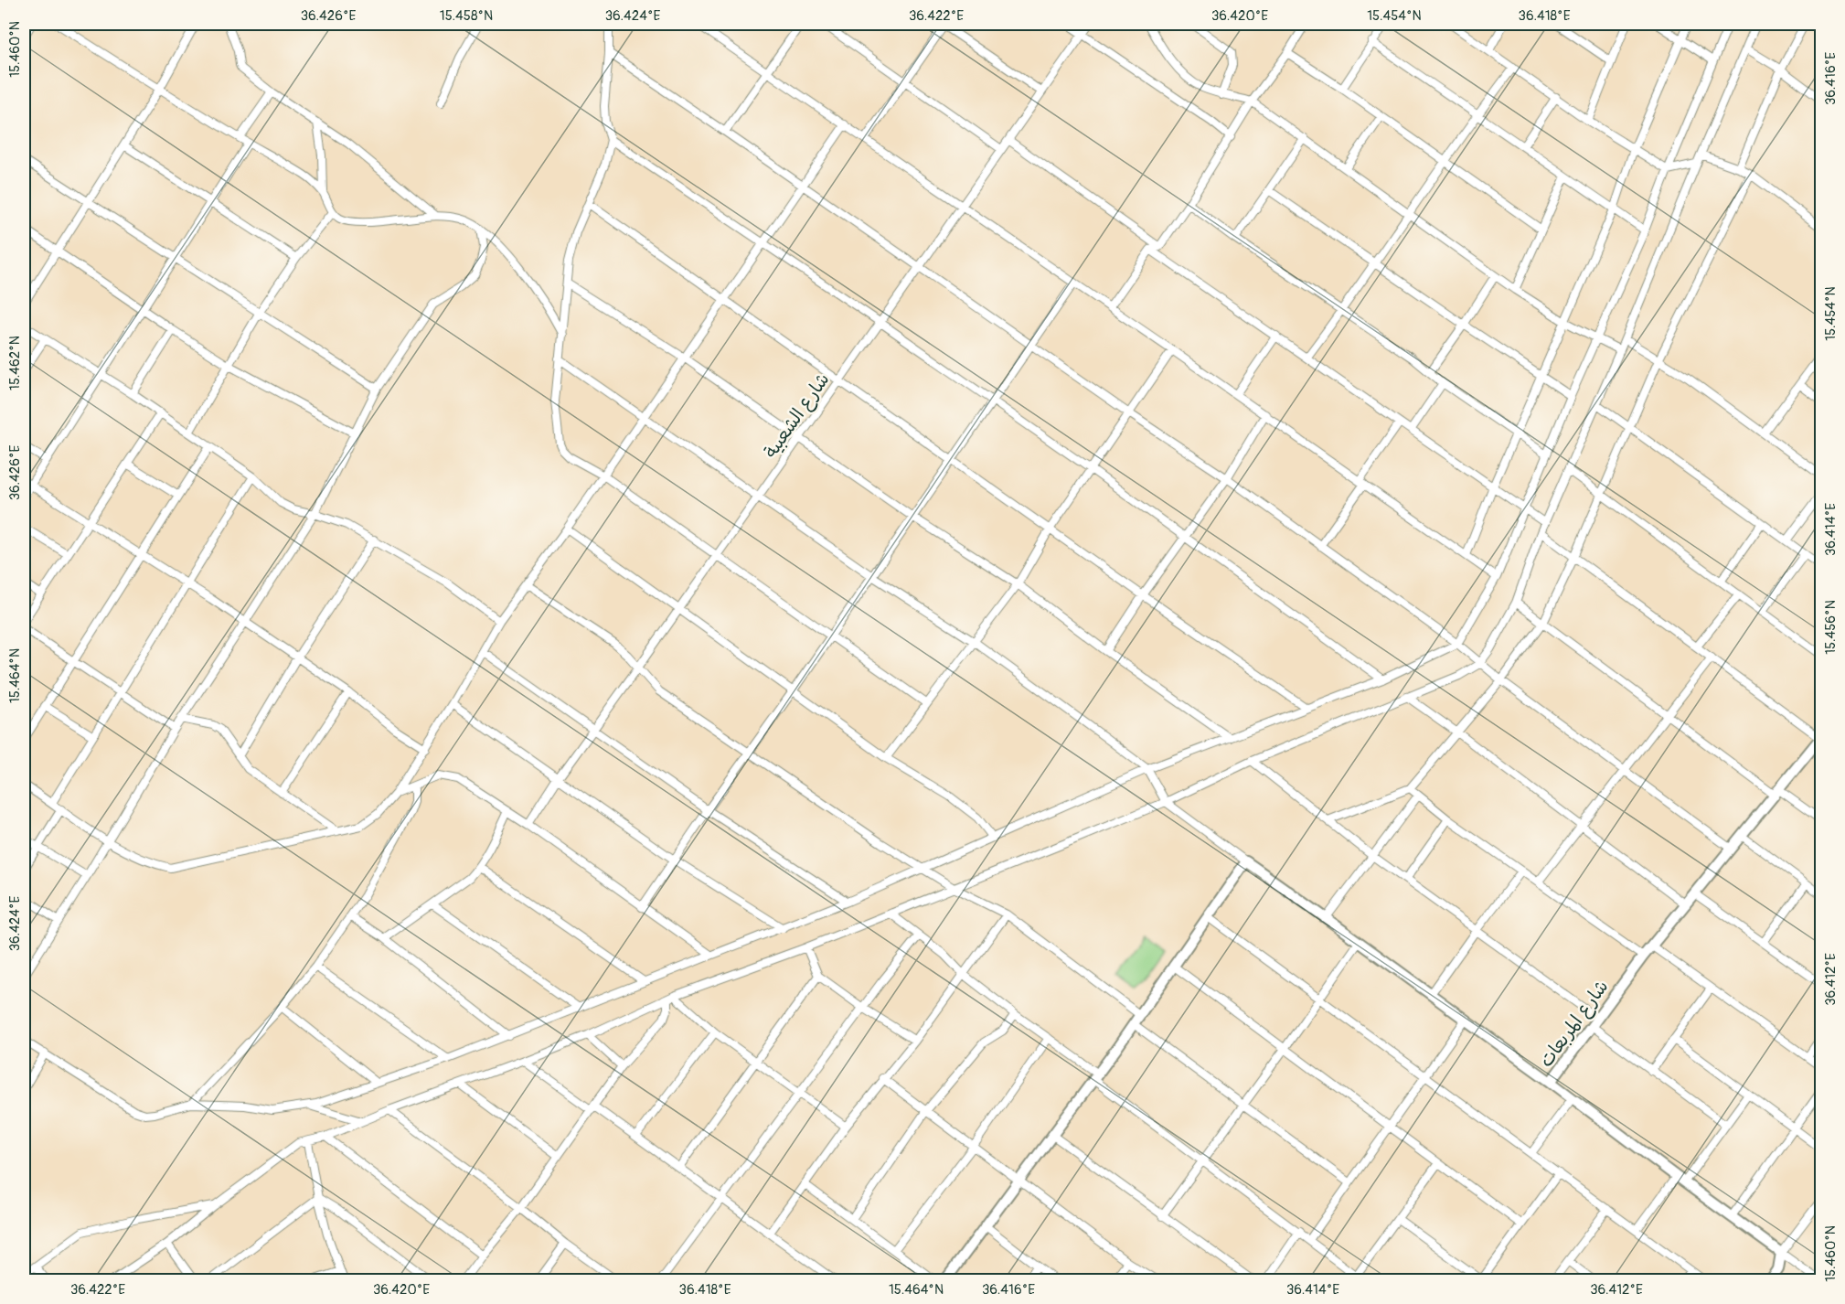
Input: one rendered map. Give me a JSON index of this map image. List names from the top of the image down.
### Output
{
  "streets": {
    "street": ["شارع الشعبية", "شارع المربعات"]
  },
  "coordinates": [
    "36.426°E",
    "15.458°N",
    "36.424°E",
    "36.422°E",
    "36.420°E",
    "15.454°N",
    "36.418°E",
    "15.460°N",
    "36.416°E",
    "15.462°N",
    "36.414°E",
    "15.456°N",
    "15.464°N",
    "36.412°E"
  ]
}
